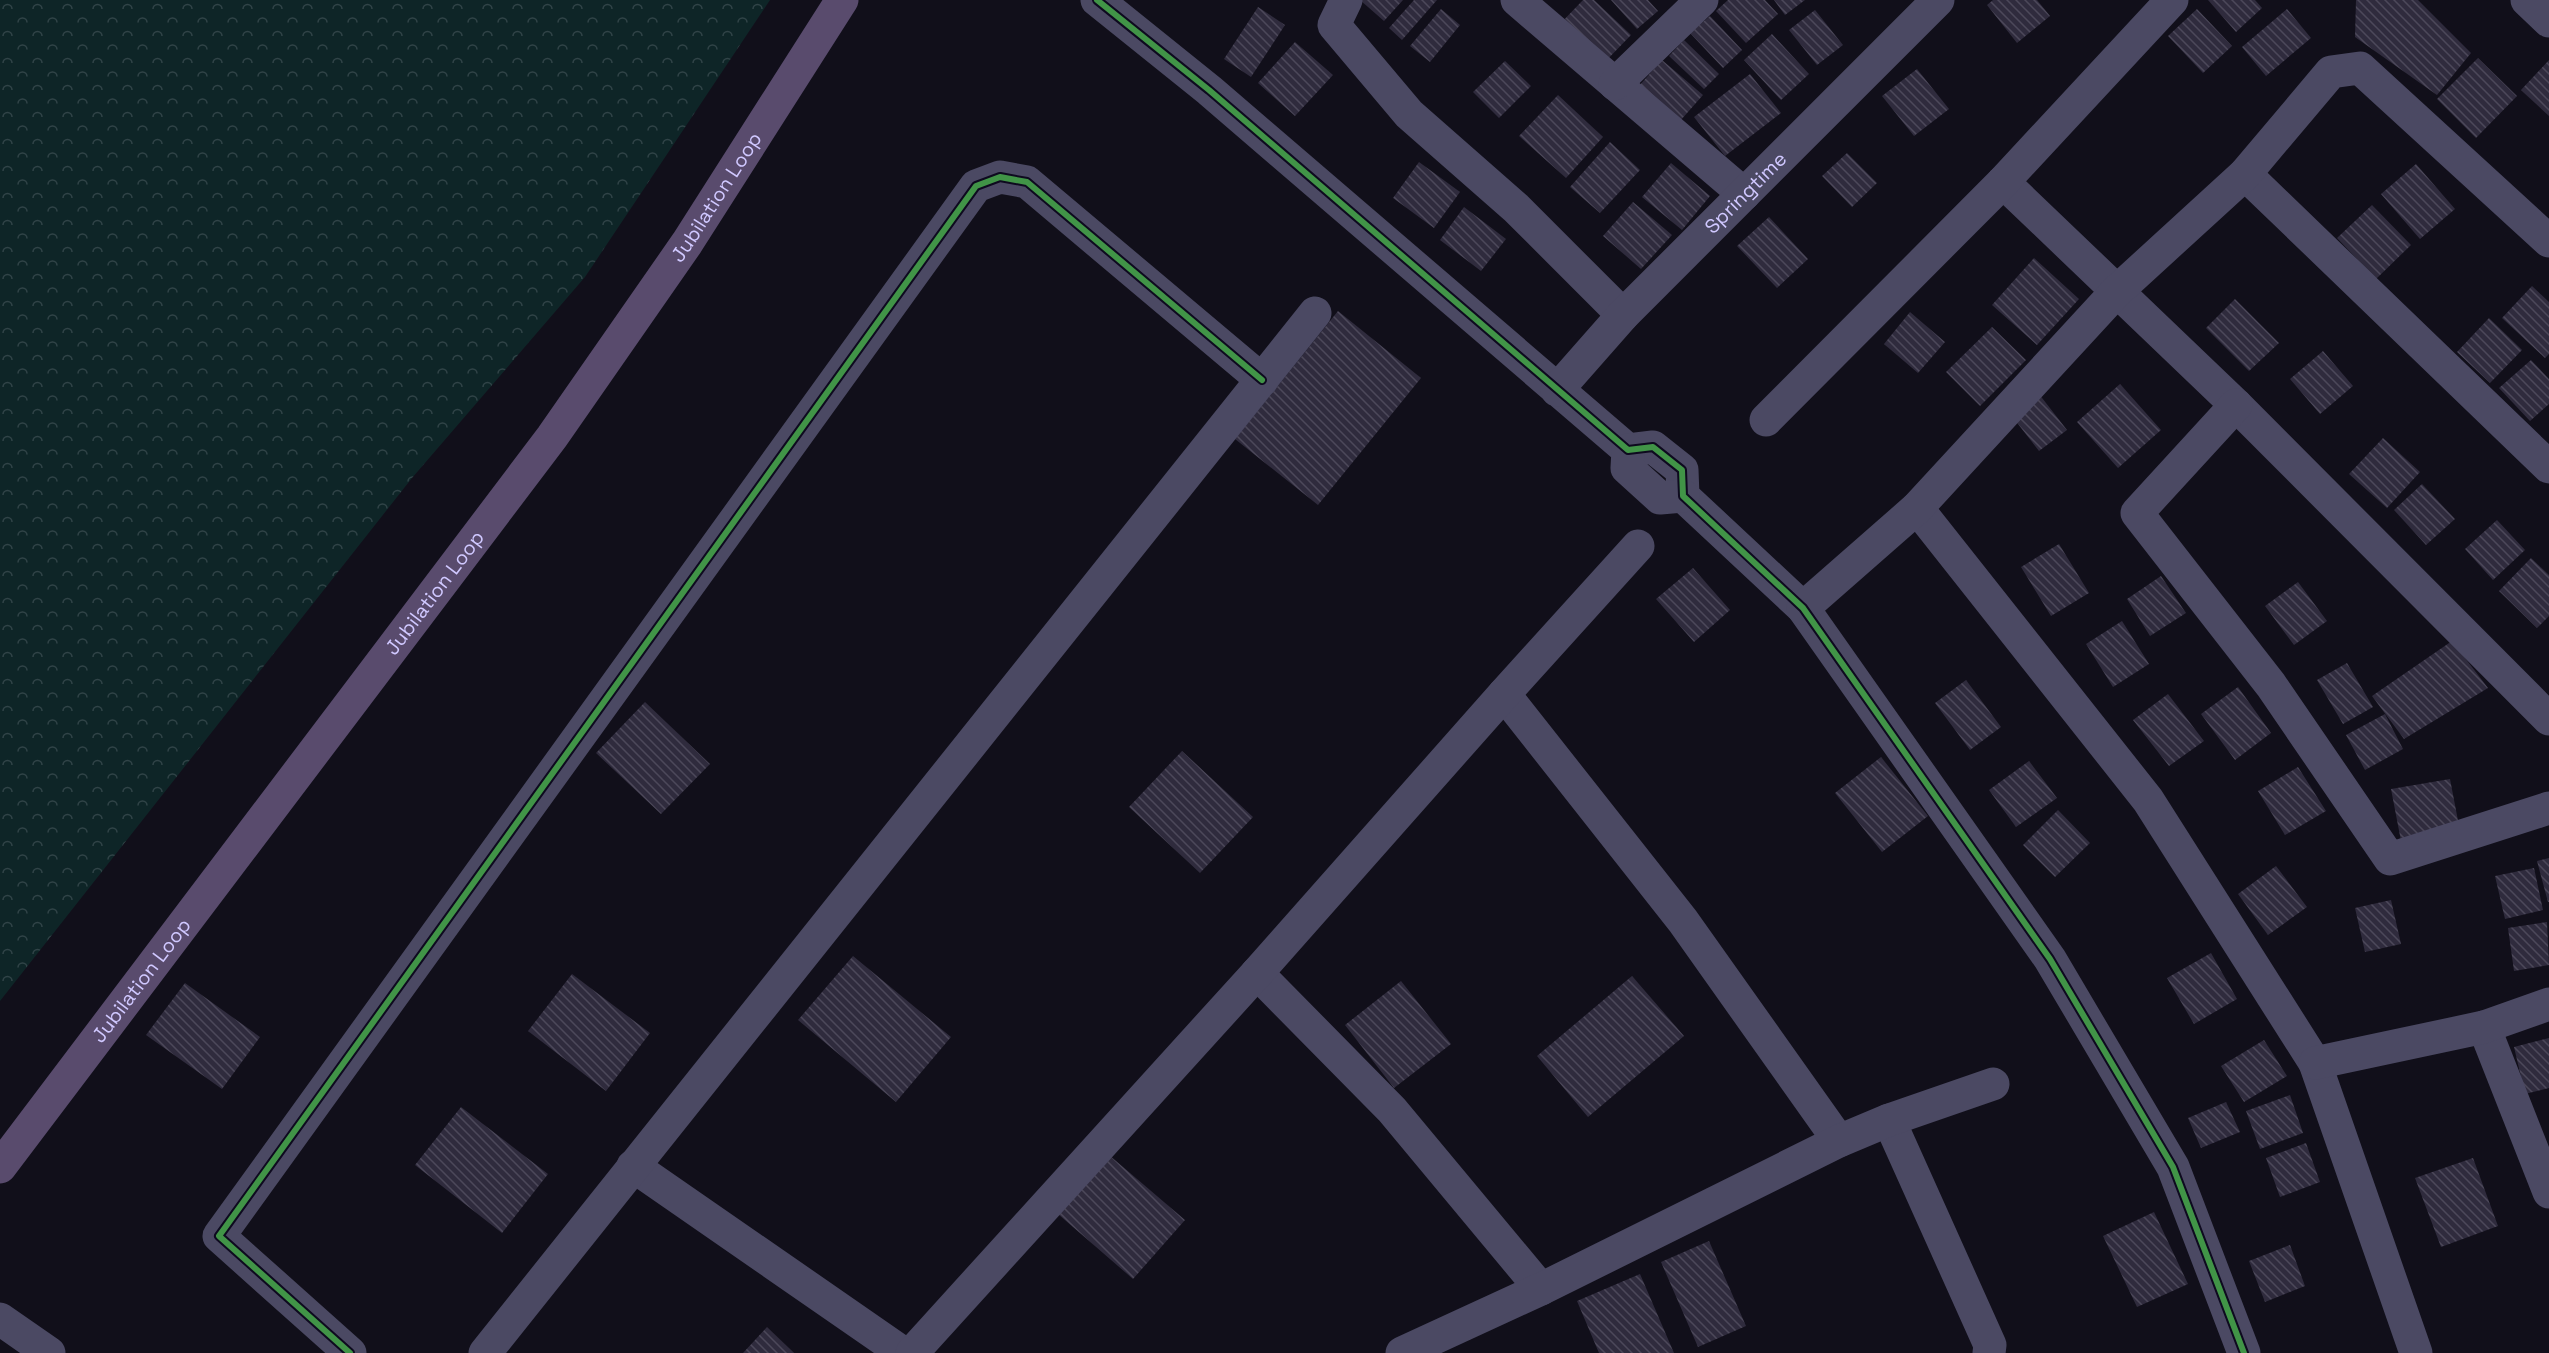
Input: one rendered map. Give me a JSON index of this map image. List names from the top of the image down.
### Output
{
  "streets": {
    "main road": ["Jubilation Loop"],
    "street": ["Springtime"]
  }
}
